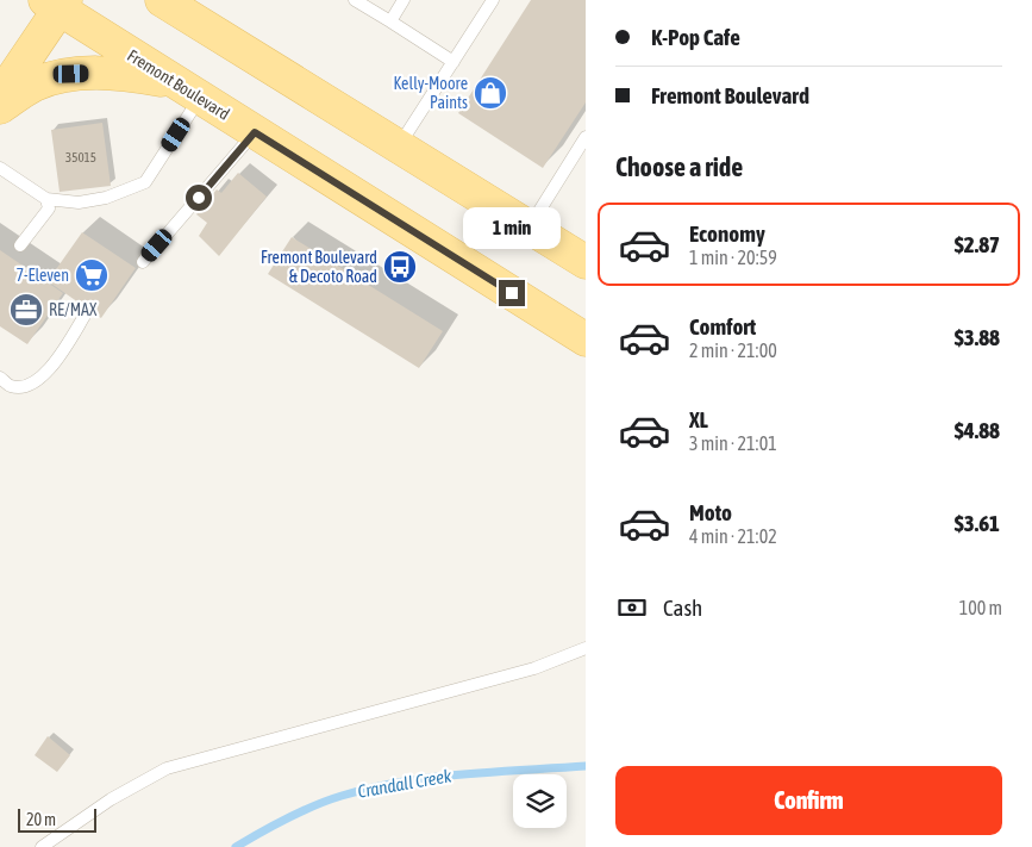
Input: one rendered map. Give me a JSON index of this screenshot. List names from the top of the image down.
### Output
{
  "streets": {
    "main road": ["Fremont Boulevard"]
  },
  "water": ["Crandall Creek"],
  "places": {
    "shop": ["Kelly-Moore Paints"],
    "bus stop": ["Fremont Boulevard & Decoto Road"],
    "supermarket": ["7-Eleven"],
    "office": ["RE/MAX"]
  },
  "house_numbers": ["35015"],
  "scale_bar": "20 m",
  "page": {
    "banner": ["K-Pop Cafe", "Fremont Boulevard"],
    "heading": "Choose a ride",
    "list": [
      {
        "name": "Economy",
        "note": "1 min · 20:59",
        "value": "$2.87"
      },
      {
        "name": "Comfort",
        "note": "2 min · 21:00",
        "value": "$3.88"
      },
      {
        "name": "XL",
        "note": "3 min · 21:01",
        "value": "$4.88"
      },
      {
        "name": "Moto",
        "note": "4 min · 21:02",
        "value": "$3.61"
      }
    ],
    "bubble": "1 min",
    "pay": ["Cash", "100 m"],
    "buttons": "Confirm",
    "scale": "20 m"
  }
}
